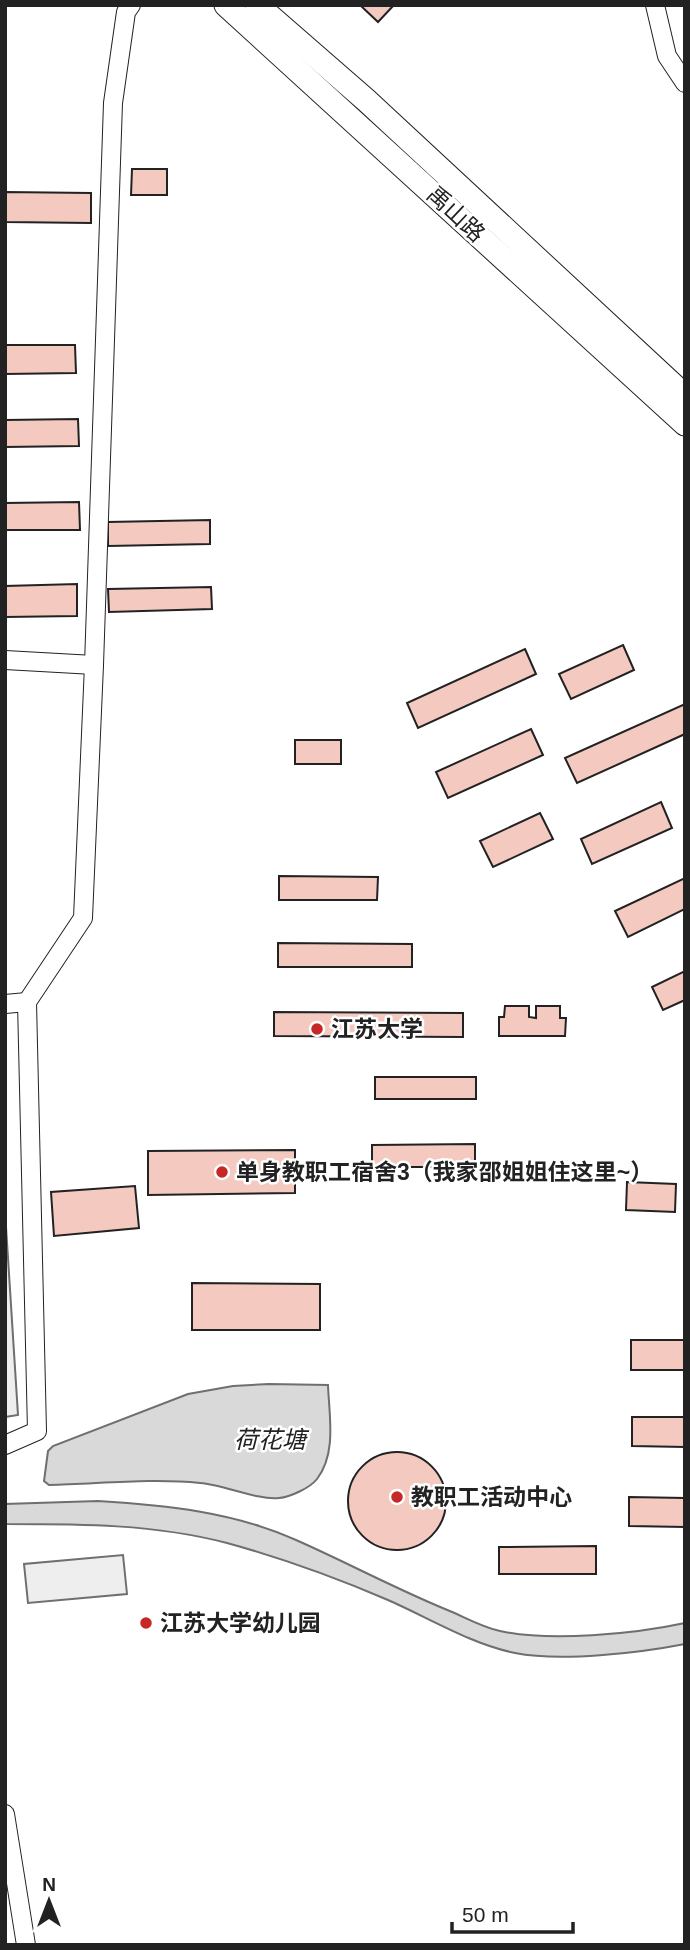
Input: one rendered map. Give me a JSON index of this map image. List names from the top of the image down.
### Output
{
  "streets": {
    "main road": ["禹山路"]
  },
  "water": ["荷花塘"],
  "places": [
    "江苏大学",
    "单身教职工宿舍3（我家邵姐姐住这里~）",
    "教职工活动中心",
    "江苏大学幼儿园"
  ],
  "scale_bar": "50 m",
  "north": "top"
}
